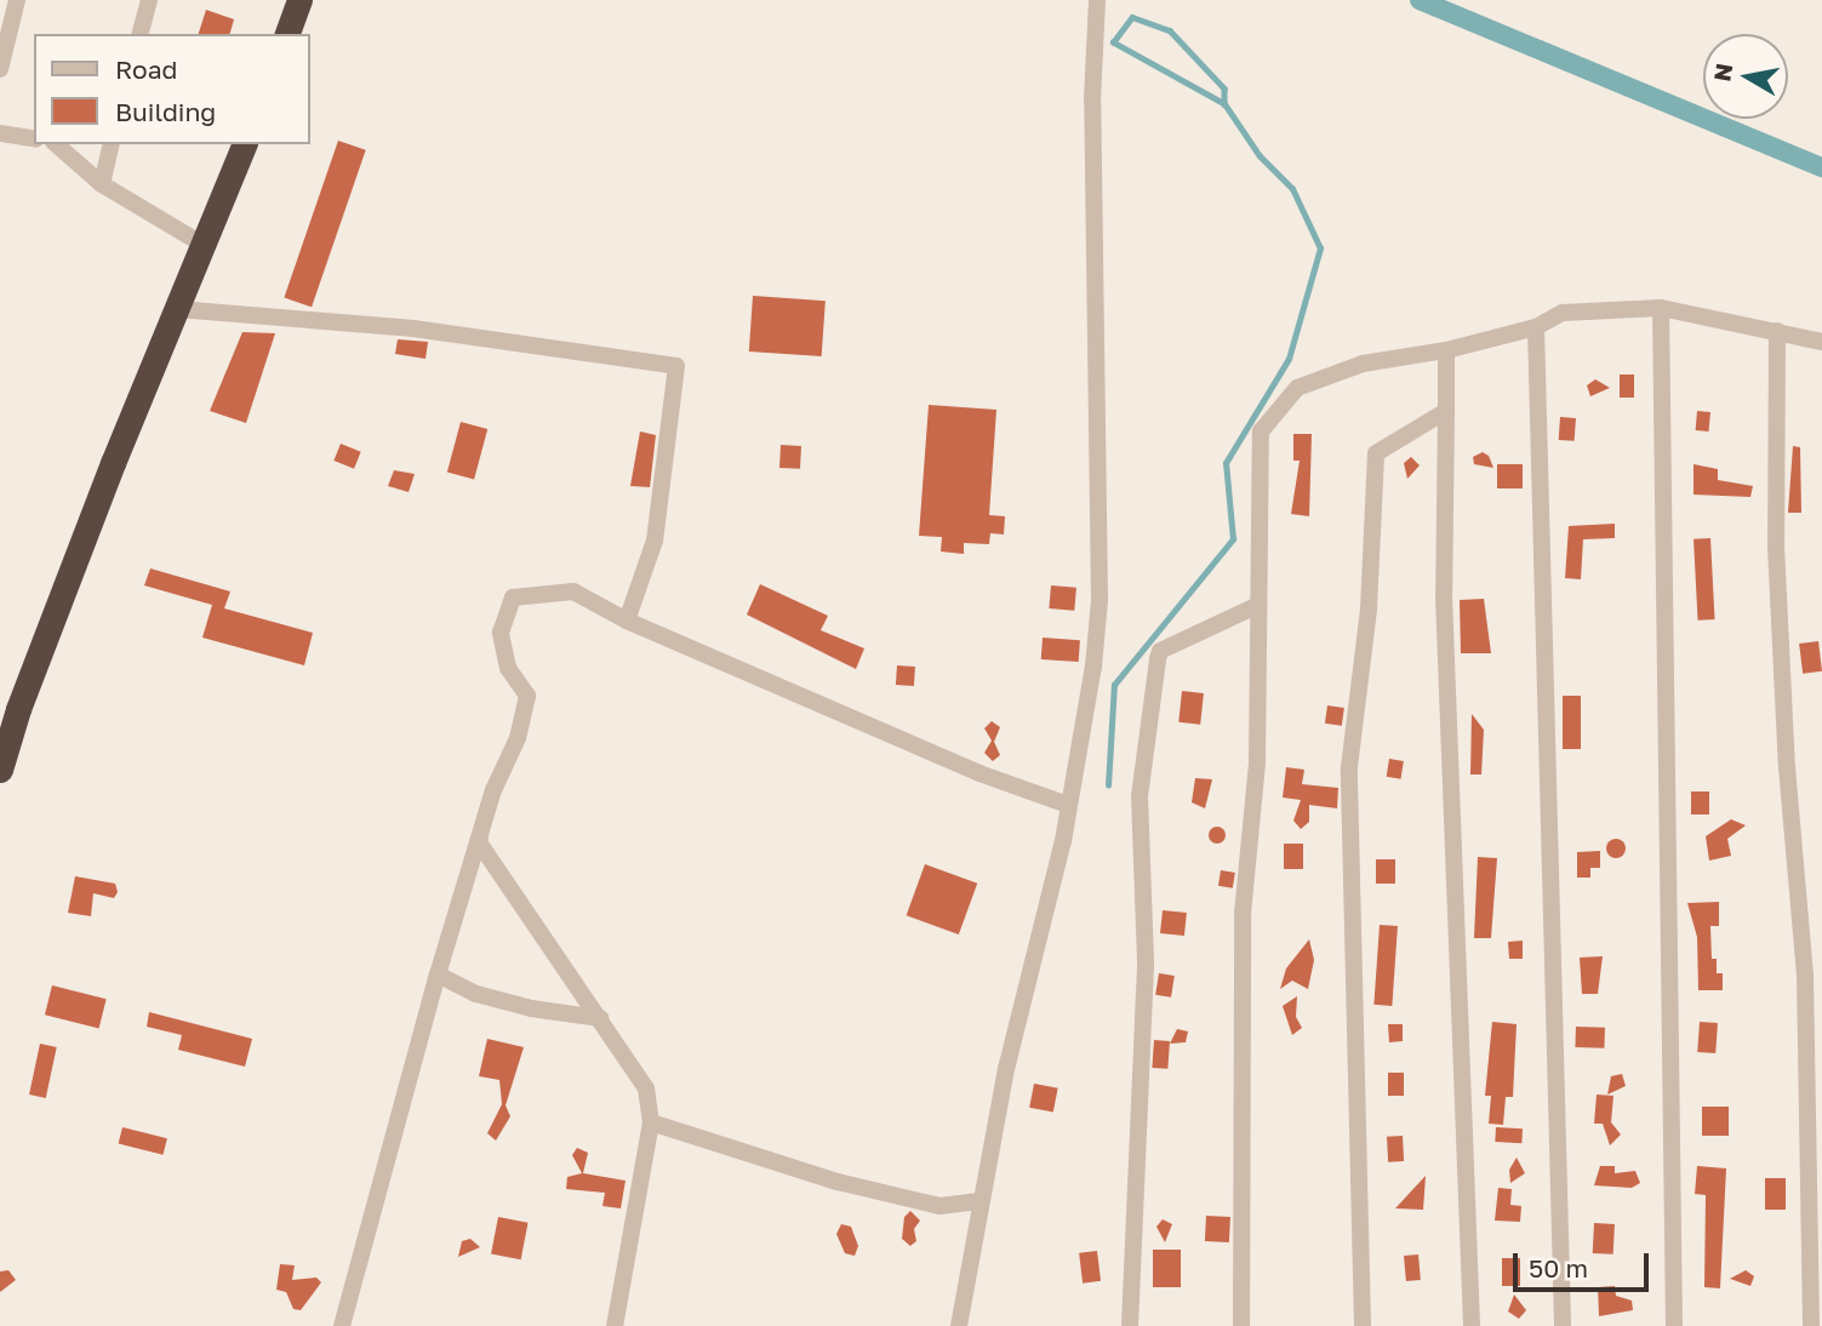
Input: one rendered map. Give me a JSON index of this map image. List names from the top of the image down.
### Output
{
  "legend": ["Road", "Building"],
  "scale_bar": "50 m",
  "north": "left"
}
